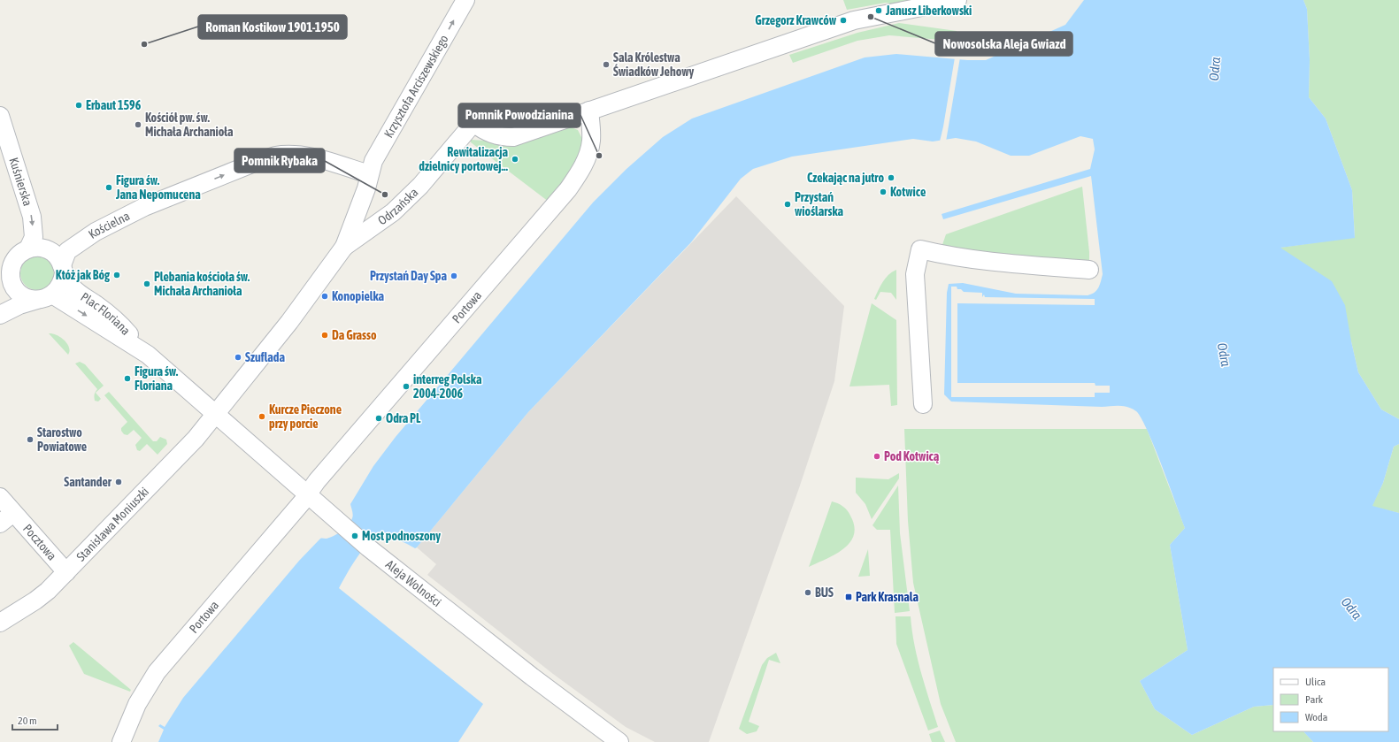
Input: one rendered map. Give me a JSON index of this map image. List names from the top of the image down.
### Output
{
  "streets": {
    "street": [
      "Krzysztofa Arciszewskiego",
      "Kuśnierska",
      "Odrzańska",
      "Kościelna",
      "Portowa",
      "Plac Floriana",
      "Stanisława Moniuszki",
      "Pocztowa",
      "Aleja Wolności"
    ]
  },
  "crossings": [
    ["Krzysztofa Arciszewskiego", "Odrzańska"],
    ["Krzysztofa Arciszewskiego", "Kościelna"],
    ["Kuśnierska", "Kościelna"],
    ["Kuśnierska", "Plac Floriana"],
    ["Odrzańska", "Kościelna"],
    ["Odrzańska", "Portowa"],
    ["Odrzańska", "Plac Floriana"],
    ["Odrzańska", "Stanisława Moniuszki"],
    ["Odrzańska", "Aleja Wolności"],
    ["Kościelna", "Plac Floriana"],
    ["Plac Floriana", "Stanisława Moniuszki"],
    ["Plac Floriana", "Aleja Wolności"],
    ["Stanisława Moniuszki", "Pocztowa"],
    ["Stanisława Moniuszki", "Aleja Wolności"]
  ],
  "one_way": ["Krzysztofa Arciszewskiego", "Kuśnierska", "Kościelna"],
  "water": ["Odra"],
  "places": {
    "other": [
      "Janusz Liberkowski",
      "Nowosolska Aleja Gwiazd",
      "Grzegorz Krawców",
      "Roman Kostikow 1901-1950",
      "Sala Królestwa Świadków Jehowy",
      "Erbaut 1596",
      "Kościół pw. św. Michała Archanioła",
      "Pomnik Powodzianina",
      "Rewitalizacja dzielnicy portowej...",
      "Czekając na jutro",
      "Figura św. Jana Nepomucena",
      "Kotwice",
      "Pomnik Rybaka",
      "Przystań wioślarska",
      "Któż jak Bóg",
      "Przystań Day Spa",
      "Plebania kościoła św. Michała Archanioła",
      "Konopielka",
      "Da Grasso",
      "Szuflada",
      "Figura św. Floriana",
      "interreg Polska 2004-2006",
      "Kurcze Pieczone przy porcie",
      "Odra PL",
      "Starostwo Powiatowe",
      "Pod Kotwicą",
      "Santander",
      "Most podnoszony",
      "BUS"
    ],
    "transit": ["Park Krasnala"]
  },
  "legend": ["Ulica", "Park", "Woda"],
  "scale_bar": "20 m"
}
